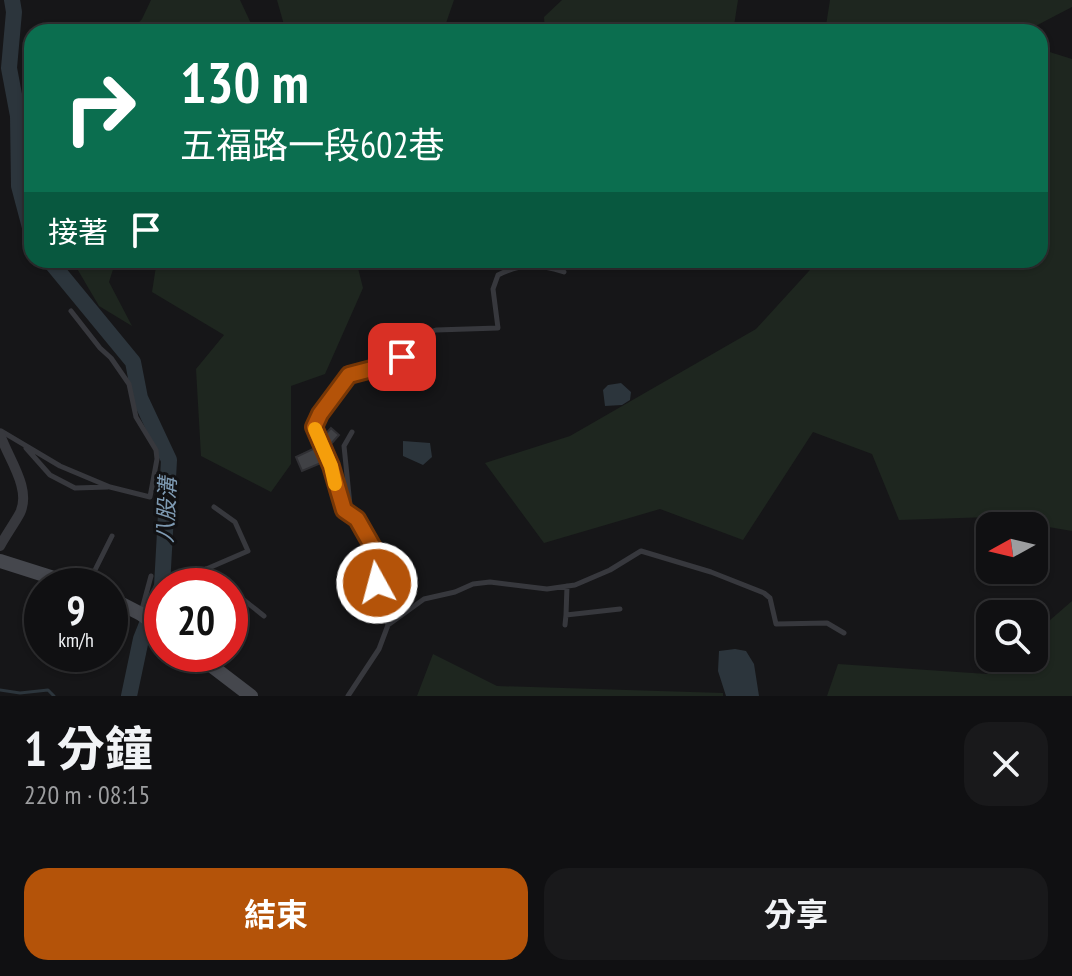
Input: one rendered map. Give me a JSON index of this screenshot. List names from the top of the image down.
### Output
{
  "water": ["八股溝"],
  "north": "left",
  "page": {
    "turn": ["130 m", "五福路一段602巷"],
    "then": "接著",
    "speed": "9 km/h",
    "limit": "20",
    "heading": ["1 分鐘", "220 m · 08:15"],
    "buttons": ["結束", "分享"]
  }
}
